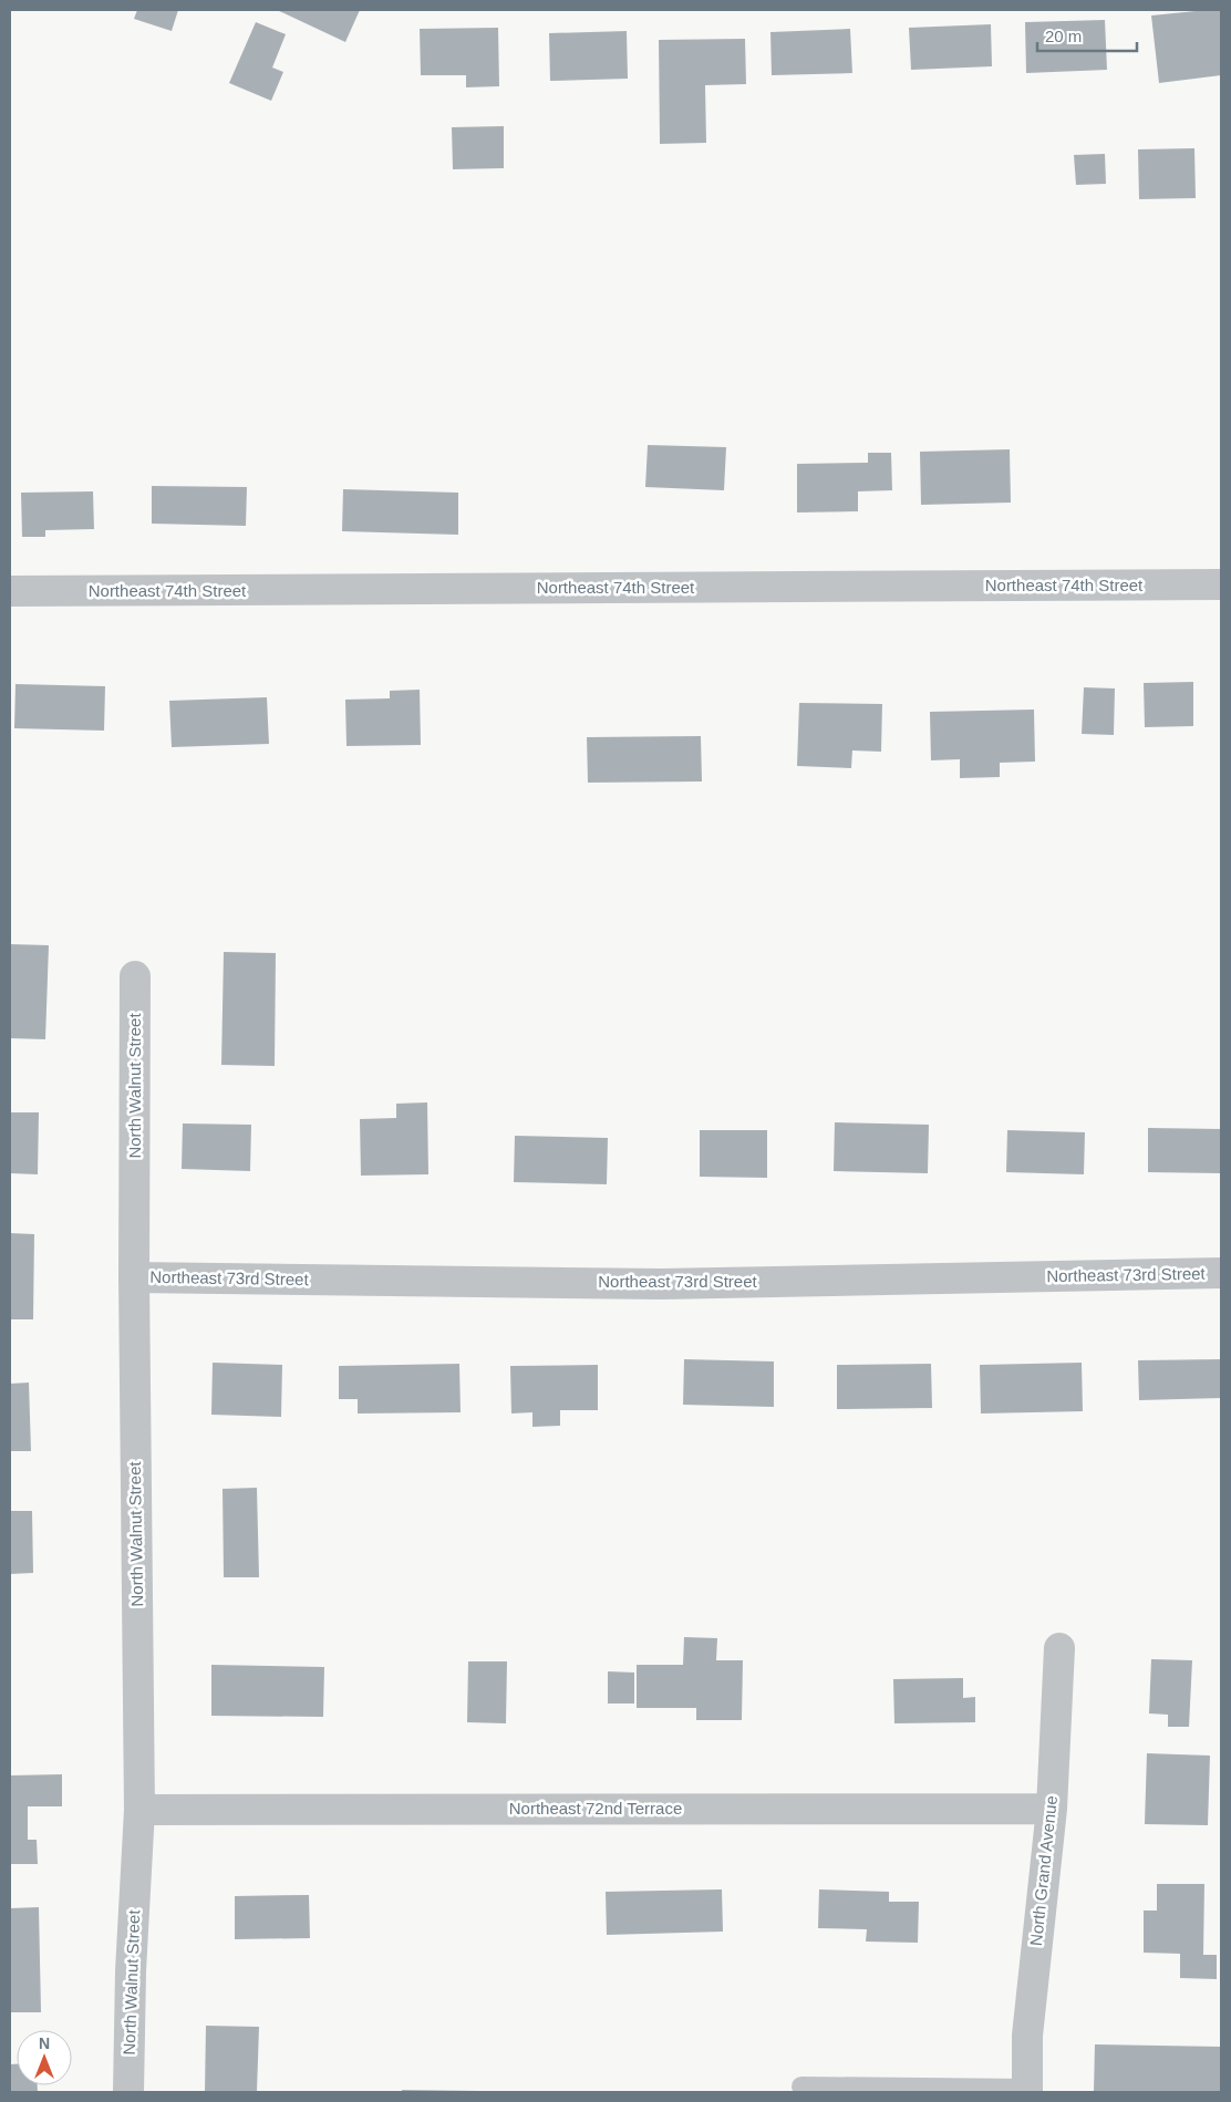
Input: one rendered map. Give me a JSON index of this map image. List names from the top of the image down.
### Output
{
  "streets": {
    "street": [
      "Northeast 74th Street",
      "North Walnut Street",
      "Northeast 73rd Street",
      "Northeast 72nd Terrace",
      "North Grand Avenue"
    ]
  },
  "crossings": [
    ["North Walnut Street", "Northeast 73rd Street"],
    ["North Walnut Street", "Northeast 72nd Terrace"],
    ["Northeast 72nd Terrace", "North Grand Avenue"]
  ],
  "scale_bar": "20 m",
  "north": "top"
}
